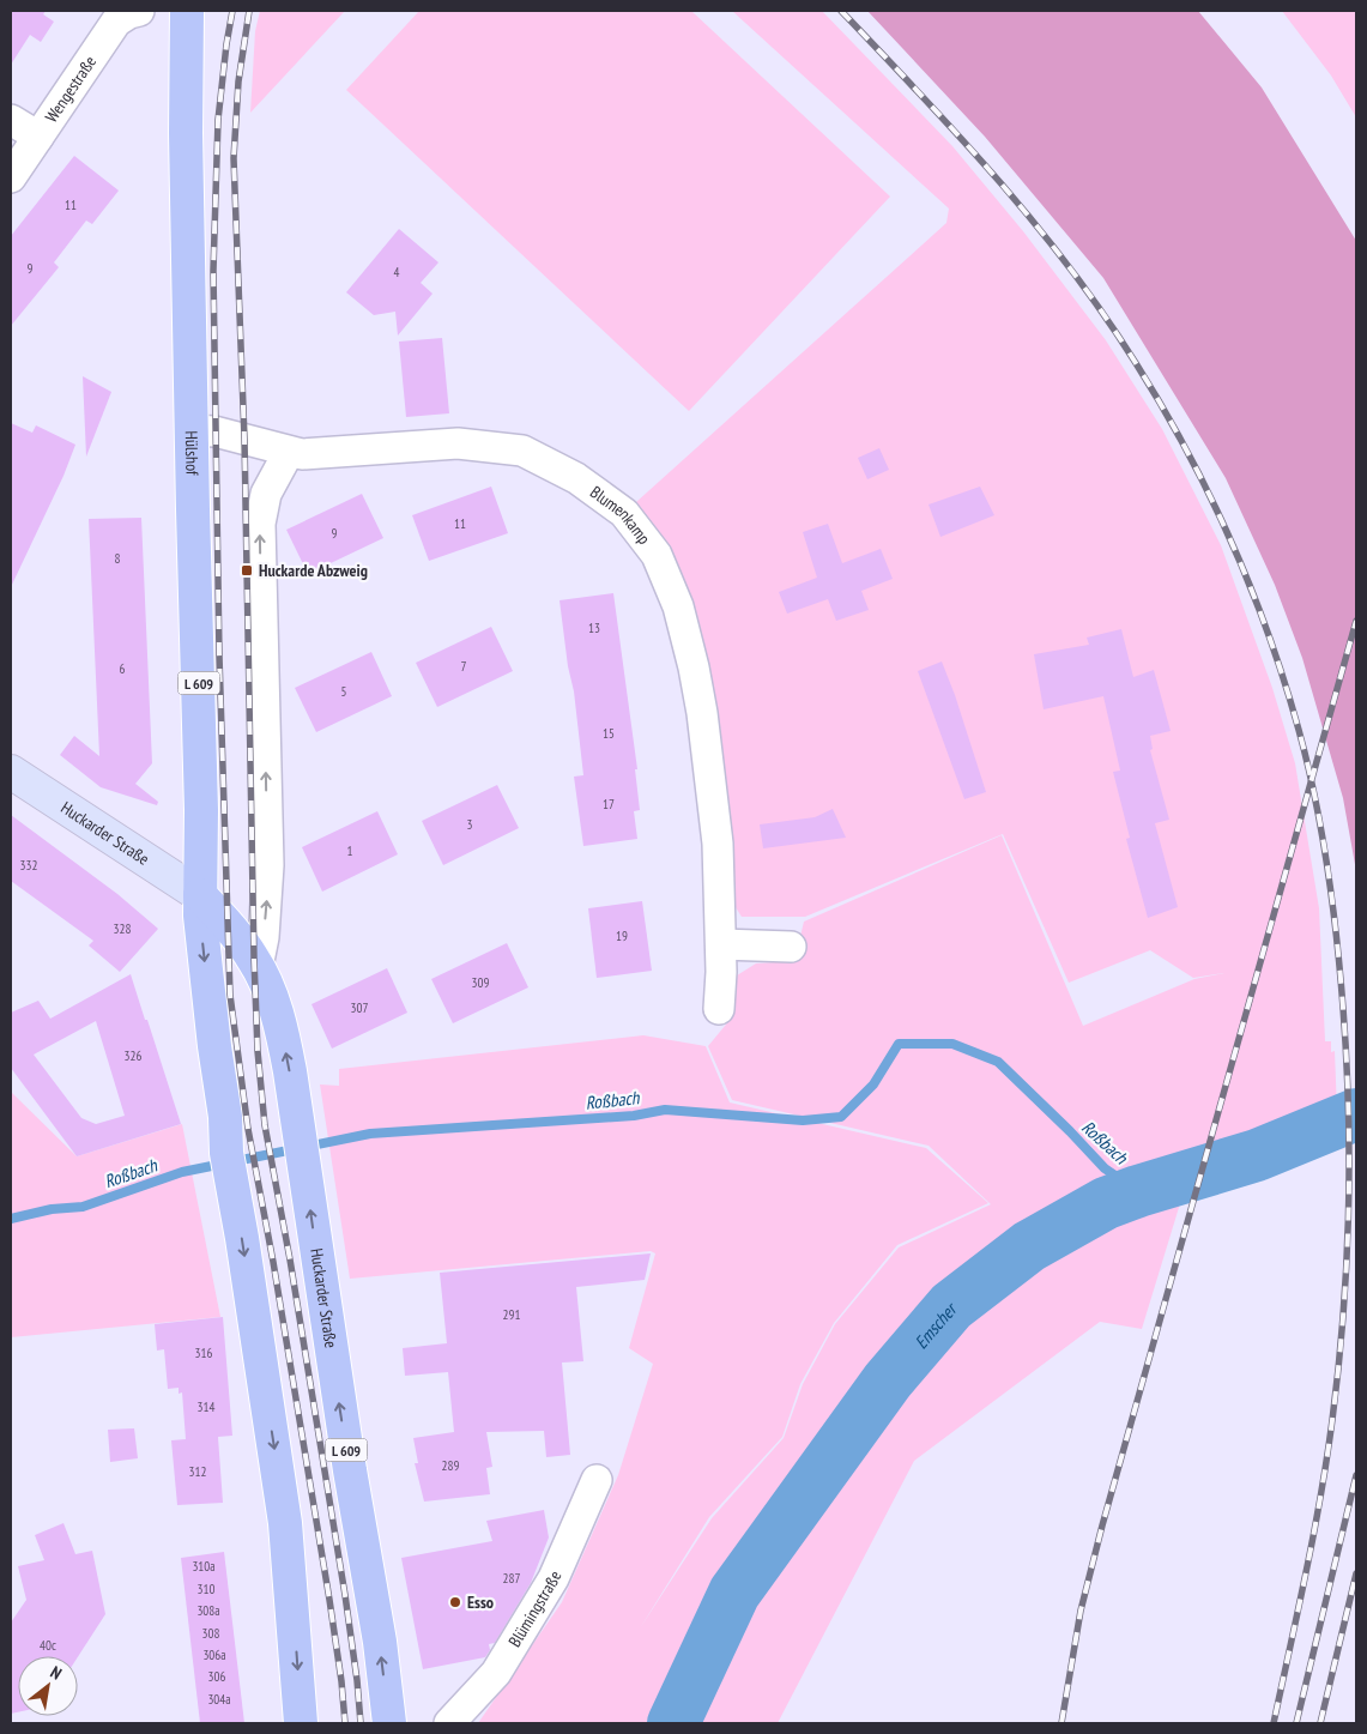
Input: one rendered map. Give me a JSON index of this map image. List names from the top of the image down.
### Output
{
  "streets": {
    "main road": ["Hülshof", "L 609", "Huckarder Straße"],
    "street": ["Wengestraße", "Blumenkamp", "Blümingstraße"]
  },
  "crossings": [
    ["Hülshof", "Blumenkamp"],
    ["Hülshof", "L 609"],
    ["Hülshof", "Huckarder Straße"],
    ["L 609", "Huckarder Straße"]
  ],
  "water": ["Roßbach", "Emscher"],
  "places": {
    "transit": ["Huckarde Abzweig"],
    "other": ["Esso"]
  },
  "house_numbers": [
    "11",
    "9",
    "4",
    "11",
    "9",
    "8",
    "13",
    "7",
    "6",
    "5",
    "15",
    "17",
    "3",
    "1",
    "332",
    "328",
    "19",
    "309",
    "307",
    "326",
    "291",
    "316",
    "314",
    "289",
    "312",
    "310a",
    "287",
    "310",
    "308a",
    "308",
    "40c",
    "306a",
    "306",
    "304a"
  ],
  "north": "top right"
}
